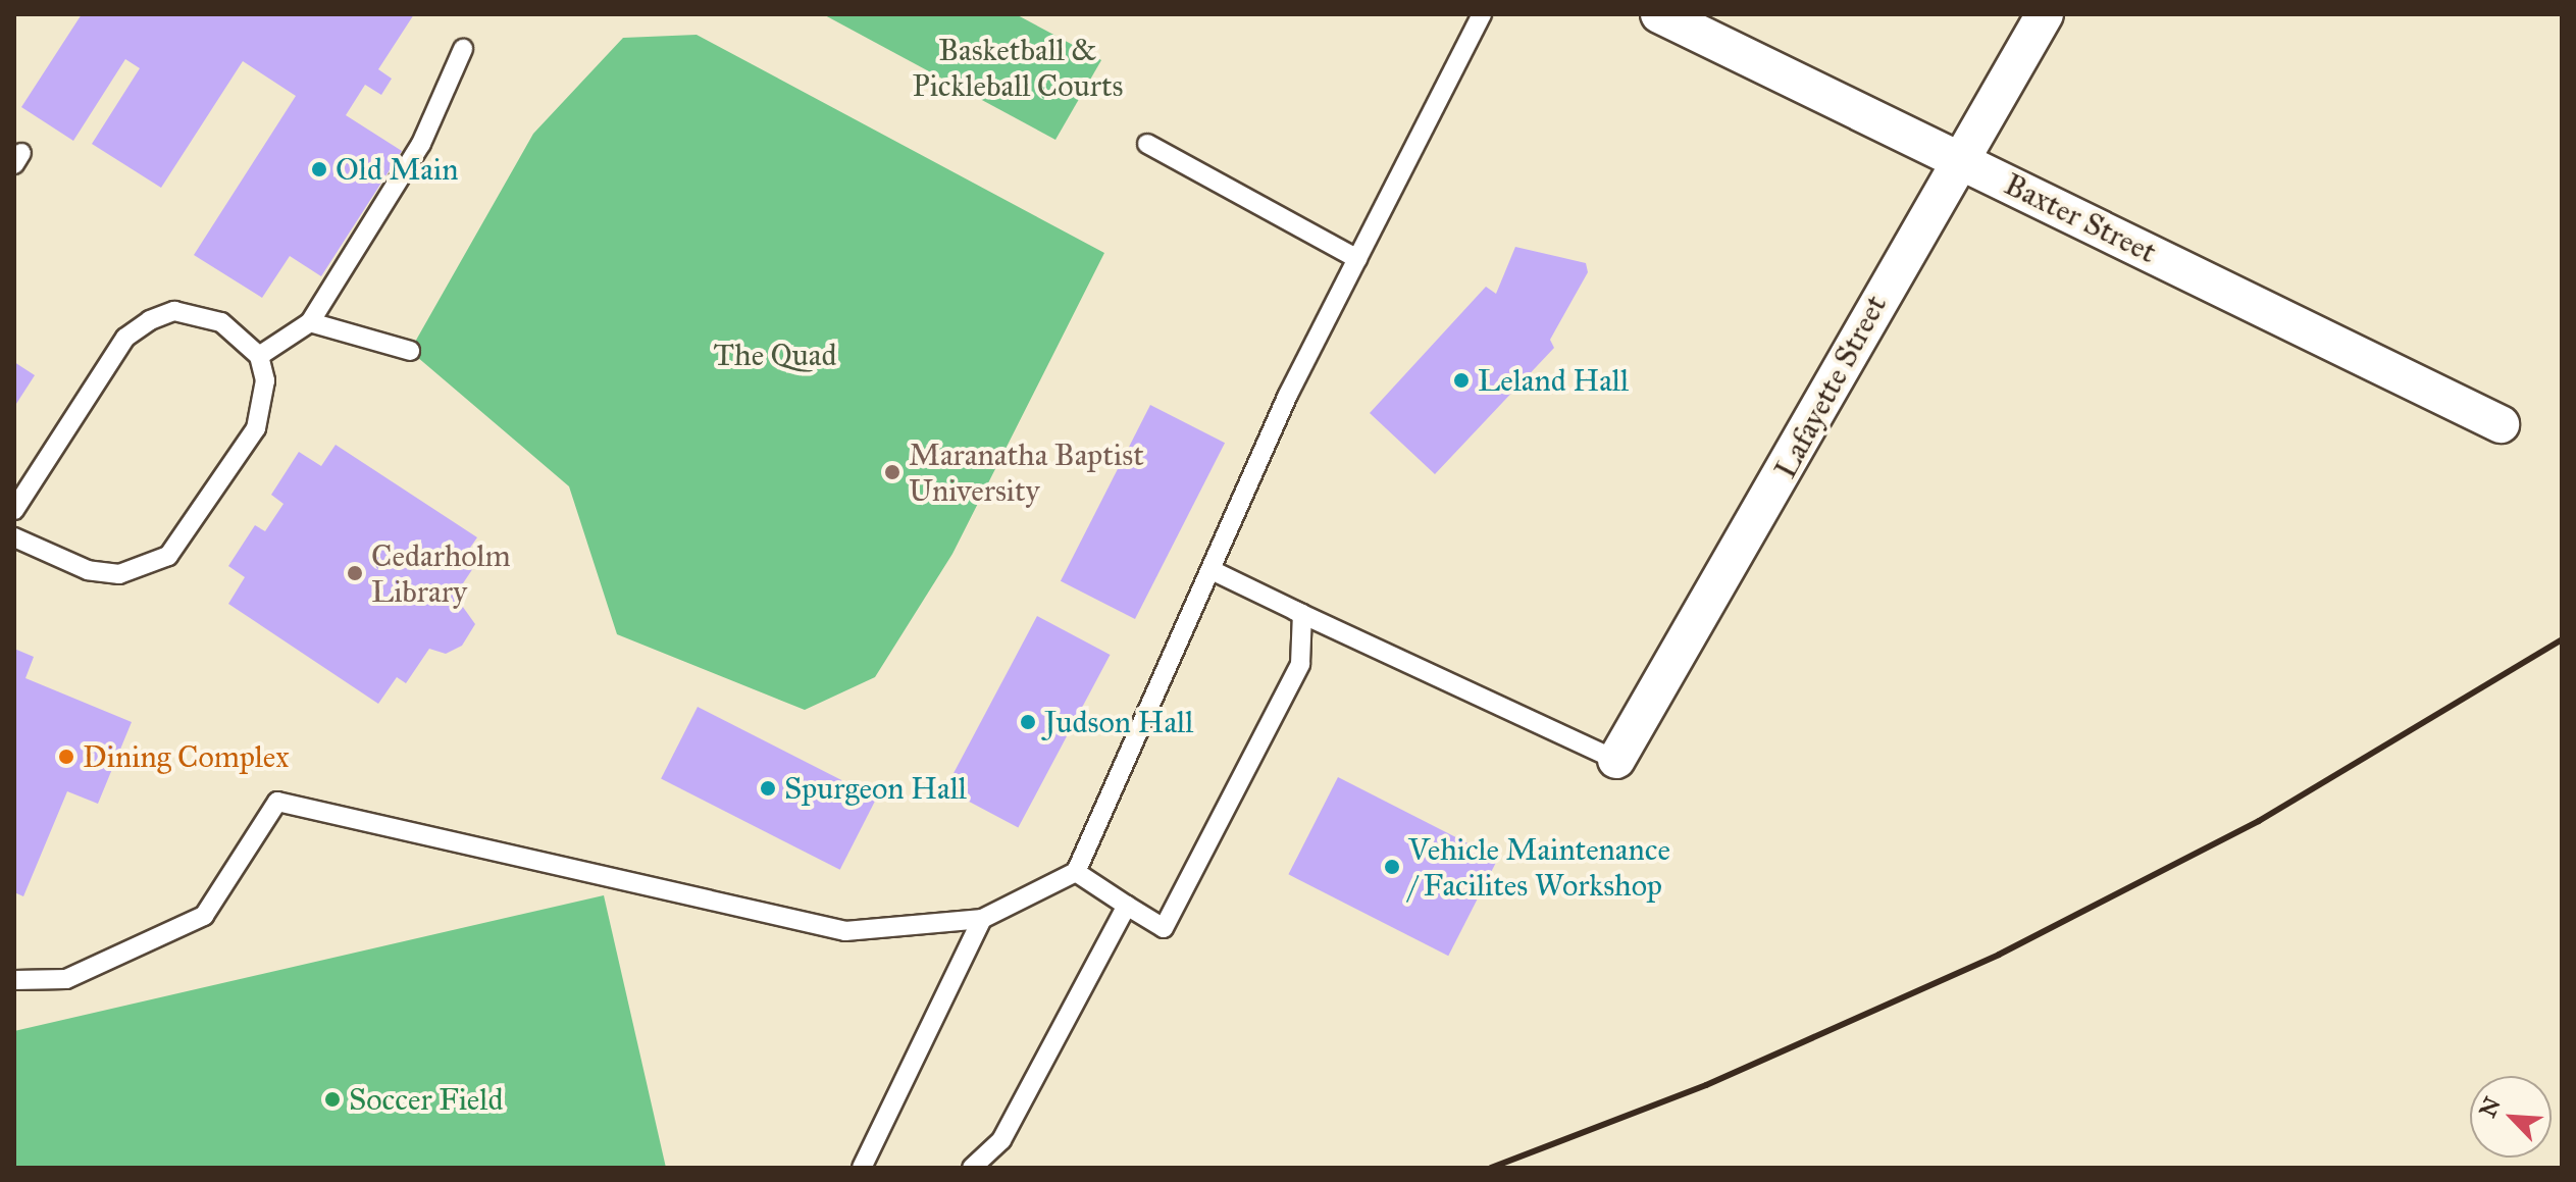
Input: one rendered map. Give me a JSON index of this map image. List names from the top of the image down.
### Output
{
  "streets": {
    "street": ["Baxter Street", "Lafayette Street"]
  },
  "crossings": [
    ["Baxter Street", "Lafayette Street"]
  ],
  "parks": ["Basketball & Pickleball Courts", "The Quad"],
  "places": [
    "Old Main",
    "Leland Hall",
    "Maranatha Baptist University",
    "Cedarholm Library",
    "Judson Hall",
    "Dining Complex",
    "Spurgeon Hall",
    "Vehicle Maintenance / Facilites Workshop",
    "Soccer Field"
  ],
  "north": "top left"
}
